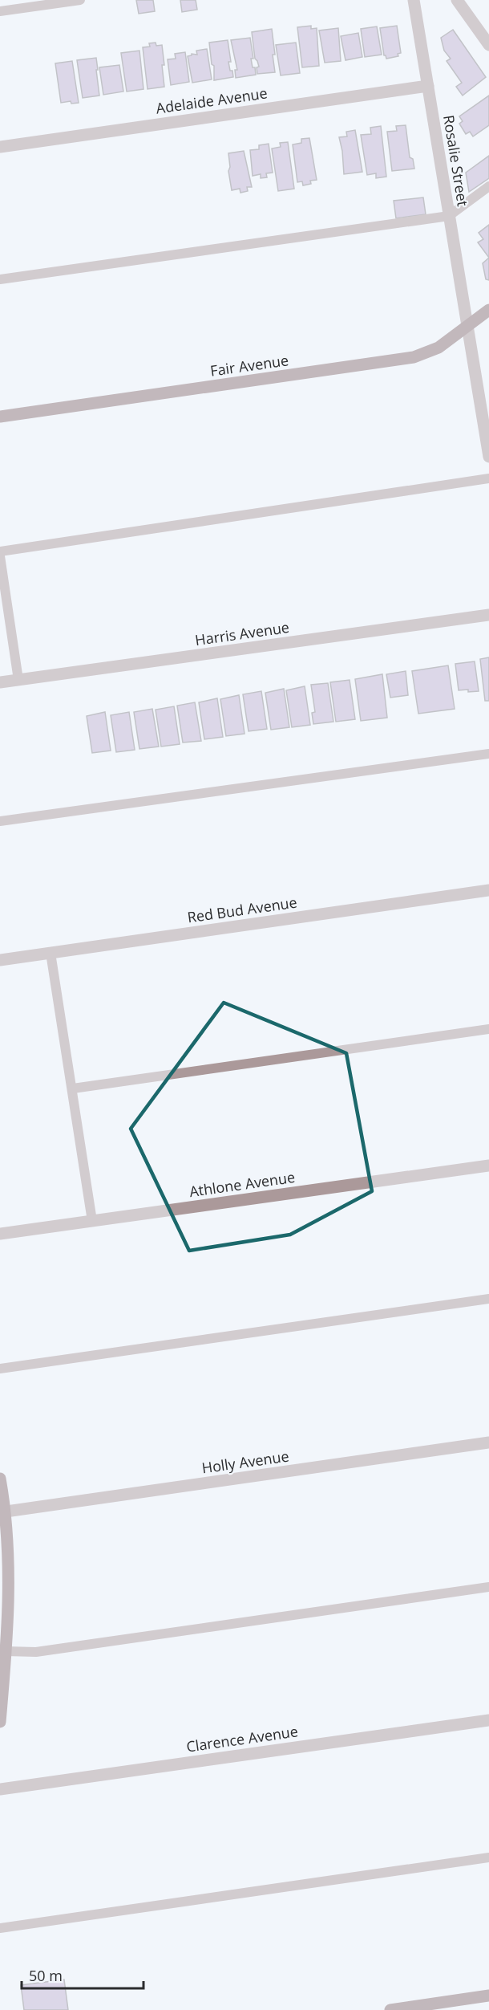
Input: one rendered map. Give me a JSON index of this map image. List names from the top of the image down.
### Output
{
  "streets": {
    "street": [
      "Adelaide Avenue",
      "Rosalie Street",
      "Fair Avenue",
      "Harris Avenue",
      "Red Bud Avenue",
      "Athlone Avenue",
      "Holly Avenue",
      "Clarence Avenue"
    ]
  },
  "crossings": [
    ["Adelaide Avenue", "Rosalie Street"],
    ["Rosalie Street", "Fair Avenue"]
  ],
  "scale_bar": "50 m"
}
